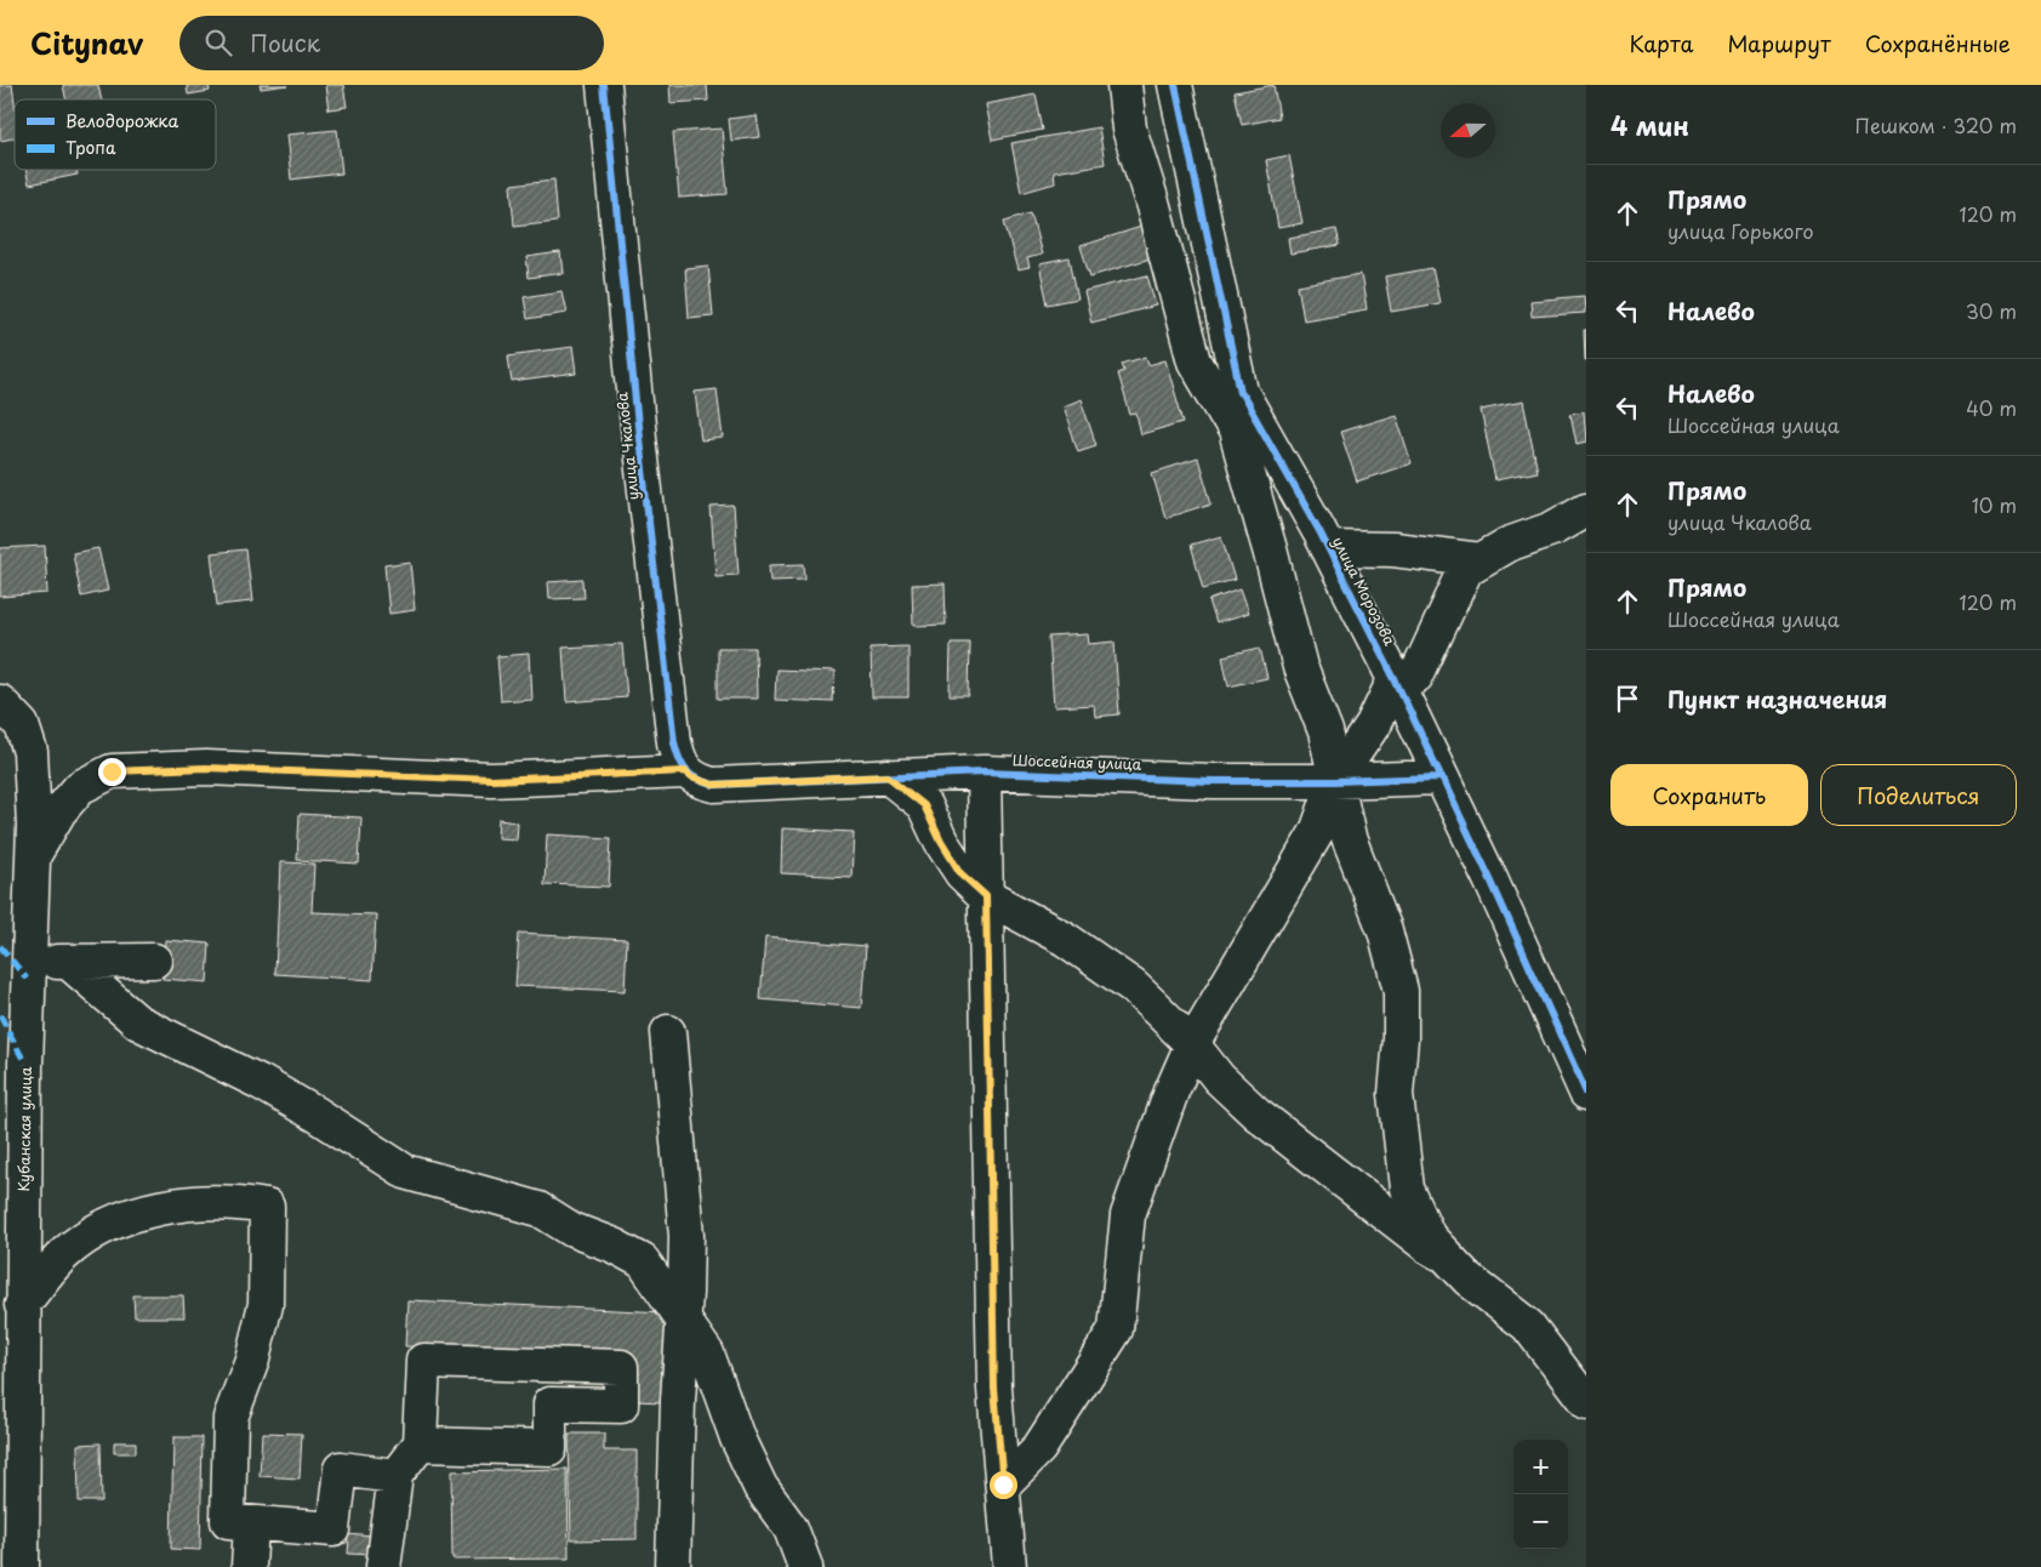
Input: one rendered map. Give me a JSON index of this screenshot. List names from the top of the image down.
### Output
{
  "streets": {
    "street": [
      "улица Чкалова",
      "улица Морозова",
      "Шоссейная улица",
      "Кубанская улица"
    ]
  },
  "crossings": [
    ["улица Чкалова", "Шоссейная улица"],
    ["улица Морозова", "Шоссейная улица"],
    ["Шоссейная улица", "Кубанская улица"]
  ],
  "legend": ["Велодорожка", "Тропа"],
  "north": "left",
  "page": {
    "header": "Citynav",
    "search": "Поиск",
    "nav": ["Карта", "Маршрут", "Сохранённые"],
    "heading": ["4 мин", "Пешком · 320 m"],
    "list": [
      ["Прямо", "улица Горького", "120 m"],
      ["Налево", "30 m"],
      ["Налево", "Шоссейная улица", "40 m"],
      ["Прямо", "улица Чкалова", "10 m"],
      ["Прямо", "Шоссейная улица", "120 m"],
      "Пункт назначения"
    ],
    "buttons": ["Сохранить", "Поделиться"],
    "map_buttons": ["+", "−"]
  }
}
